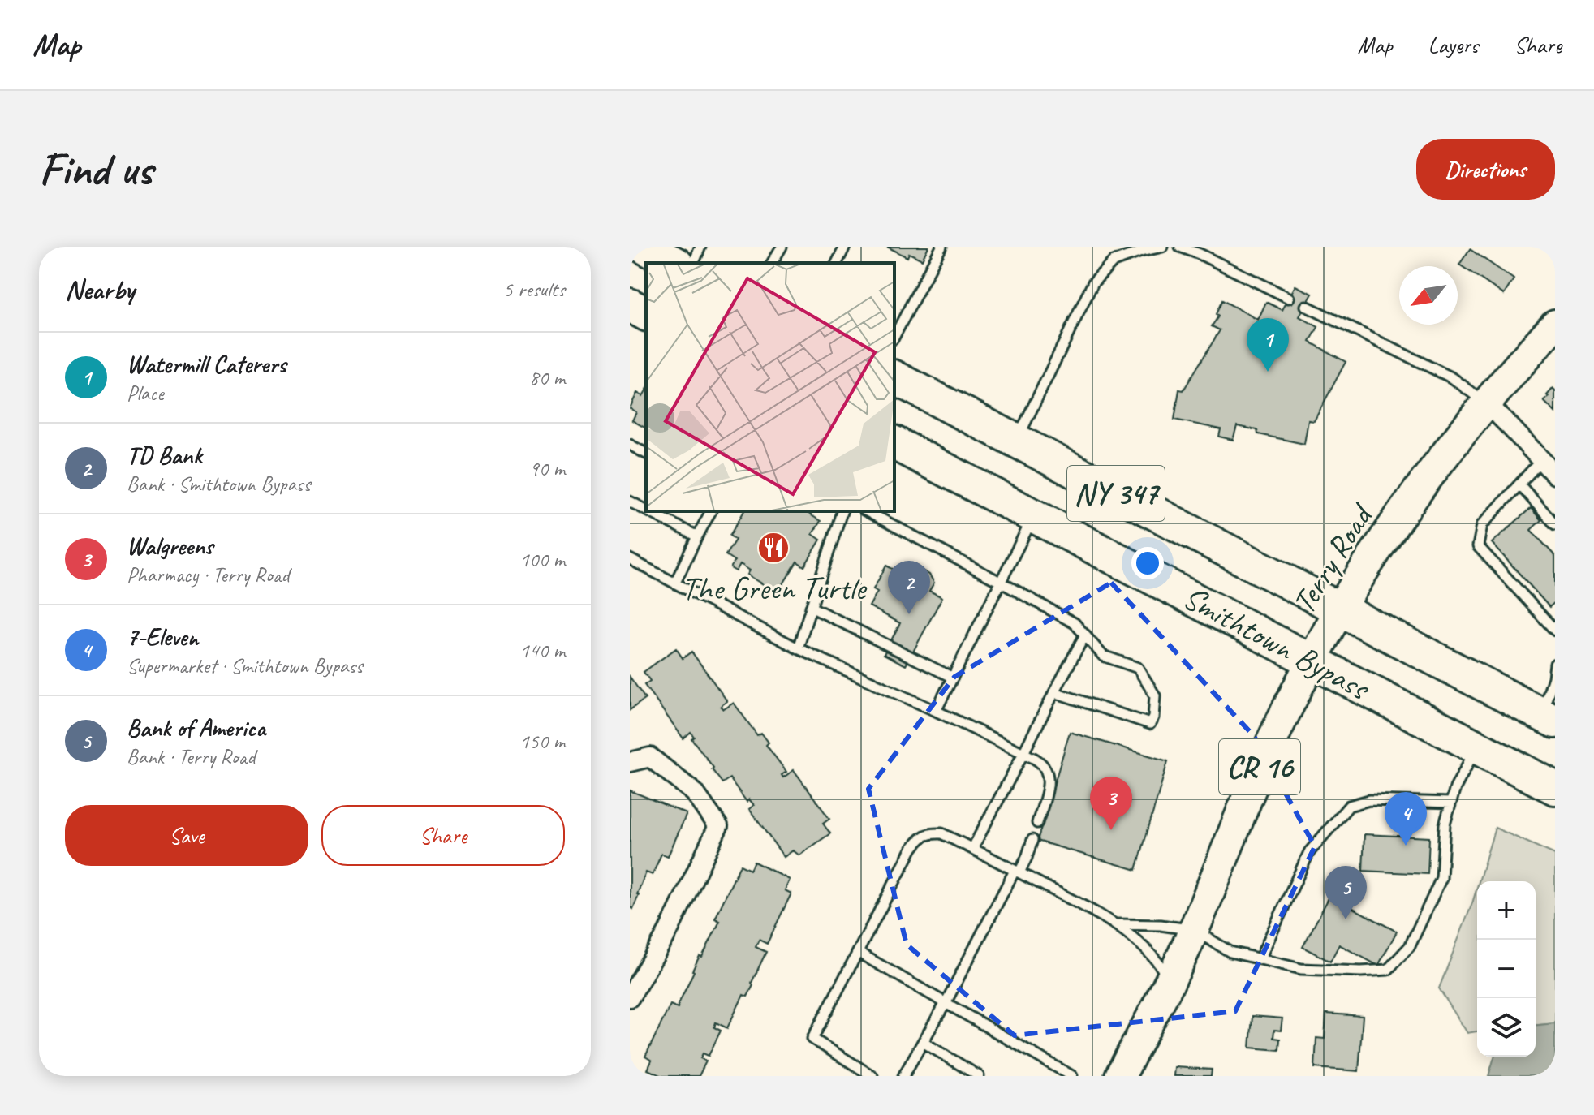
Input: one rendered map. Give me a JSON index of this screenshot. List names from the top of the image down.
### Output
{
  "streets": {
    "highway": ["NY 347", "Smithtown Bypass"],
    "main road": ["Terry Road", "CR 16"]
  },
  "crossings": [
    ["Terry Road", "Smithtown Bypass"]
  ],
  "places": {
    "restaurant": ["The Green Turtle"]
  },
  "north": "bottom left",
  "page": {
    "header": "Map",
    "nav": ["Map", "Layers", "Share"],
    "buttons": [
      "Directions",
      ["Save", "Share"]
    ],
    "title": "Find us",
    "heading": ["Nearby", "5 results"],
    "pins": [
      "1",
      "2",
      "3",
      "4",
      "5"
    ],
    "list": [
      {
        "mark": "1",
        "name": "Watermill Caterers",
        "note": "Place",
        "value": "80 m"
      },
      {
        "mark": "2",
        "name": "TD Bank",
        "note": "Bank · Smithtown Bypass",
        "value": "90 m"
      },
      {
        "mark": "3",
        "name": "Walgreens",
        "note": "Pharmacy · Terry Road",
        "value": "100 m"
      },
      {
        "mark": "4",
        "name": "7-Eleven",
        "note": "Supermarket · Smithtown Bypass",
        "value": "140 m"
      },
      {
        "mark": "5",
        "name": "Bank of America",
        "note": "Bank · Terry Road",
        "value": "150 m"
      }
    ],
    "map_buttons": ["+", "−"]
  }
}
